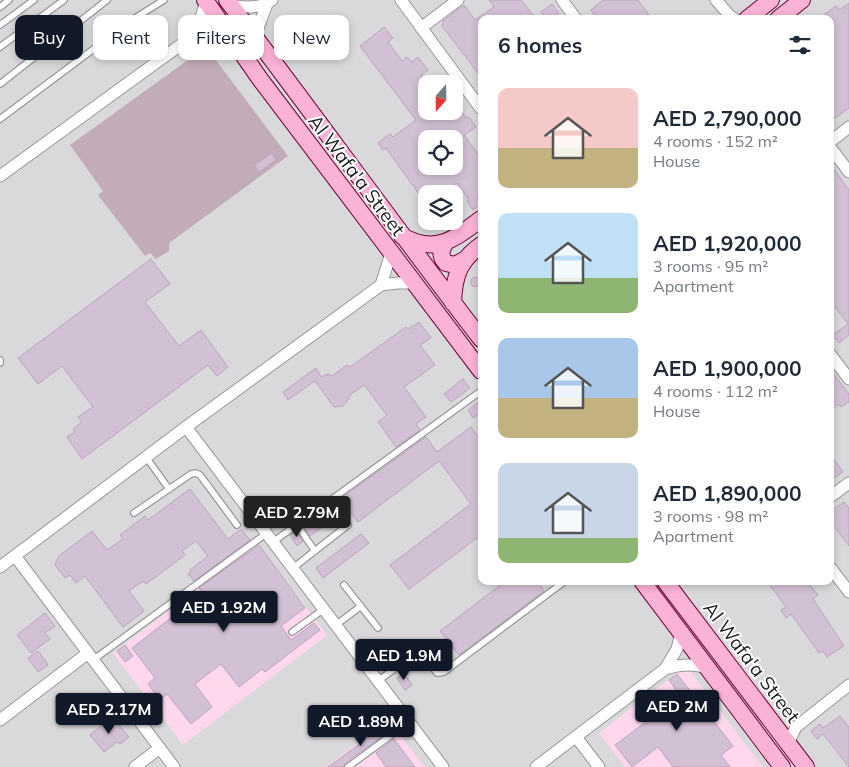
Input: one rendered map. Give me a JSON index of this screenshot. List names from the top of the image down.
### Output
{
  "streets": {
    "street": ["Al Wafa'a Street"]
  },
  "north": "bottom",
  "page": {
    "chip": [
      "Buy",
      "Rent",
      "Filters",
      "New"
    ],
    "heading": "6 homes",
    "list": [
      {
        "name": "AED 2,790,000",
        "note": "4 rooms · 152 m² · House"
      },
      {
        "name": "AED 1,920,000",
        "note": "3 rooms · 95 m² · Apartment"
      },
      {
        "name": "AED 1,900,000",
        "note": "4 rooms · 112 m² · House"
      },
      {
        "name": "AED 1,890,000",
        "note": "3 rooms · 98 m² · Apartment"
      }
    ],
    "price": [
      "AED 2.79M",
      "AED 1.92M",
      "AED 1.9M",
      "AED 2M",
      "AED 2.17M",
      "AED 1.89M"
    ]
  }
}
